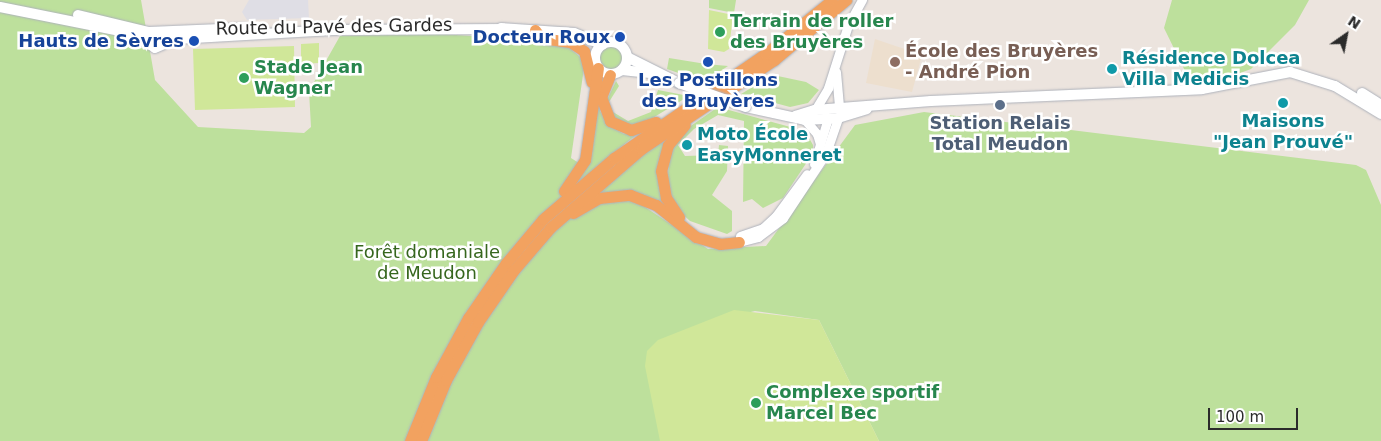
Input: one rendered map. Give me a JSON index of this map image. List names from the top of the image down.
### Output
{
  "streets": {
    "main road": ["Route du Pavé des Gardes"]
  },
  "parks": ["Forêt domaniale de Meudon"],
  "places": [
    "Terrain de roller des Bruyères",
    "Docteur Roux",
    "Hauts de Sèvres",
    "Les Postillons des Bruyères",
    "École des Bruyères - André Pion",
    "Résidence Dolcea Villa Medicis",
    "Stade Jean Wagner",
    "Maisons \"Jean Prouvé\"",
    "Station Relais Total Meudon",
    "Moto École EasyMonneret",
    "Complexe sportif Marcel Bec"
  ],
  "scale_bar": "100 m",
  "north": "top right"
}
